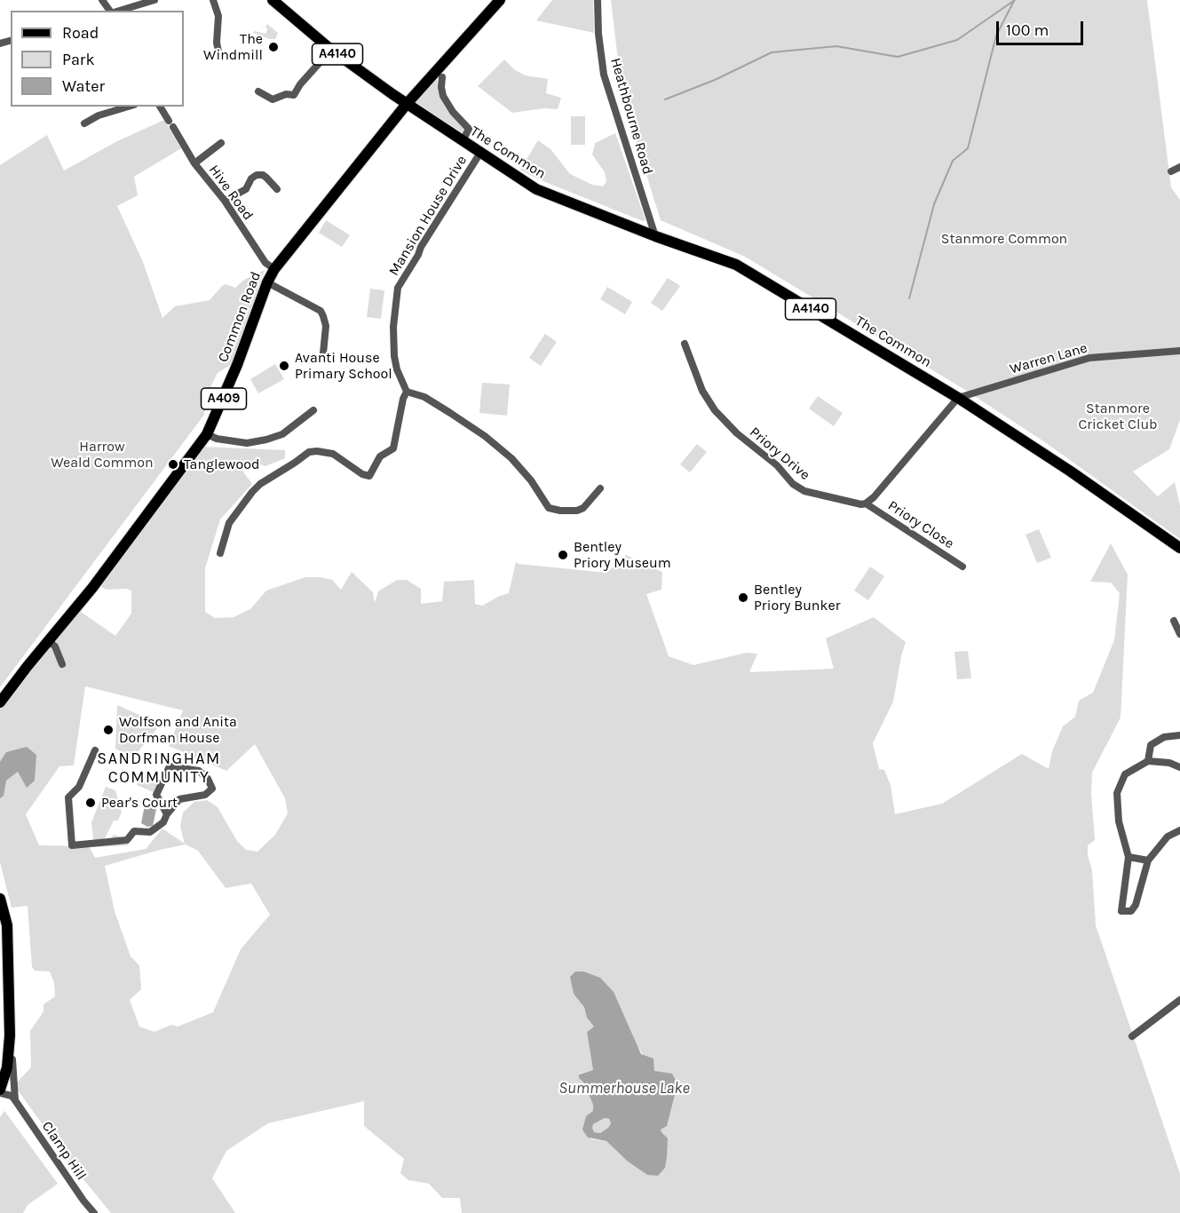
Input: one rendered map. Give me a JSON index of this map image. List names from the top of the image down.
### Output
{
  "streets": {
    "main road": [
      "A4140",
      "The Common",
      "Common Road",
      "A409"
    ],
    "street": [
      "Heathbourne Road",
      "Hive Road",
      "Mansion House Drive",
      "Warren Lane",
      "Priory Drive",
      "Priory Close",
      "Clamp Hill"
    ]
  },
  "crossings": [
    ["A4140", "The Common"],
    ["A4140", "Common Road"],
    ["A4140", "A409"],
    ["Heathbourne Road", "The Common"],
    ["The Common", "Mansion House Drive"],
    ["The Common", "Common Road"],
    ["The Common", "Warren Lane"],
    ["The Common", "A409"],
    ["Hive Road", "Common Road"],
    ["Common Road", "A409"],
    ["Priory Drive", "Priory Close"]
  ],
  "districts": ["SANDRINGHAM COMMUNITY"],
  "water": ["Summerhouse Lake"],
  "parks": ["Stanmore Common", "Stanmore Cricket Club", "Harrow Weald Common"],
  "places": [
    "The Windmill",
    "Avanti House Primary School",
    "Tanglewood",
    "Bentley Priory Museum",
    "Bentley Priory Bunker",
    "Wolfson and Anita Dorfman House",
    "Pear's Court"
  ],
  "legend": ["Road", "Park", "Water"],
  "scale_bar": "100 m"
}
